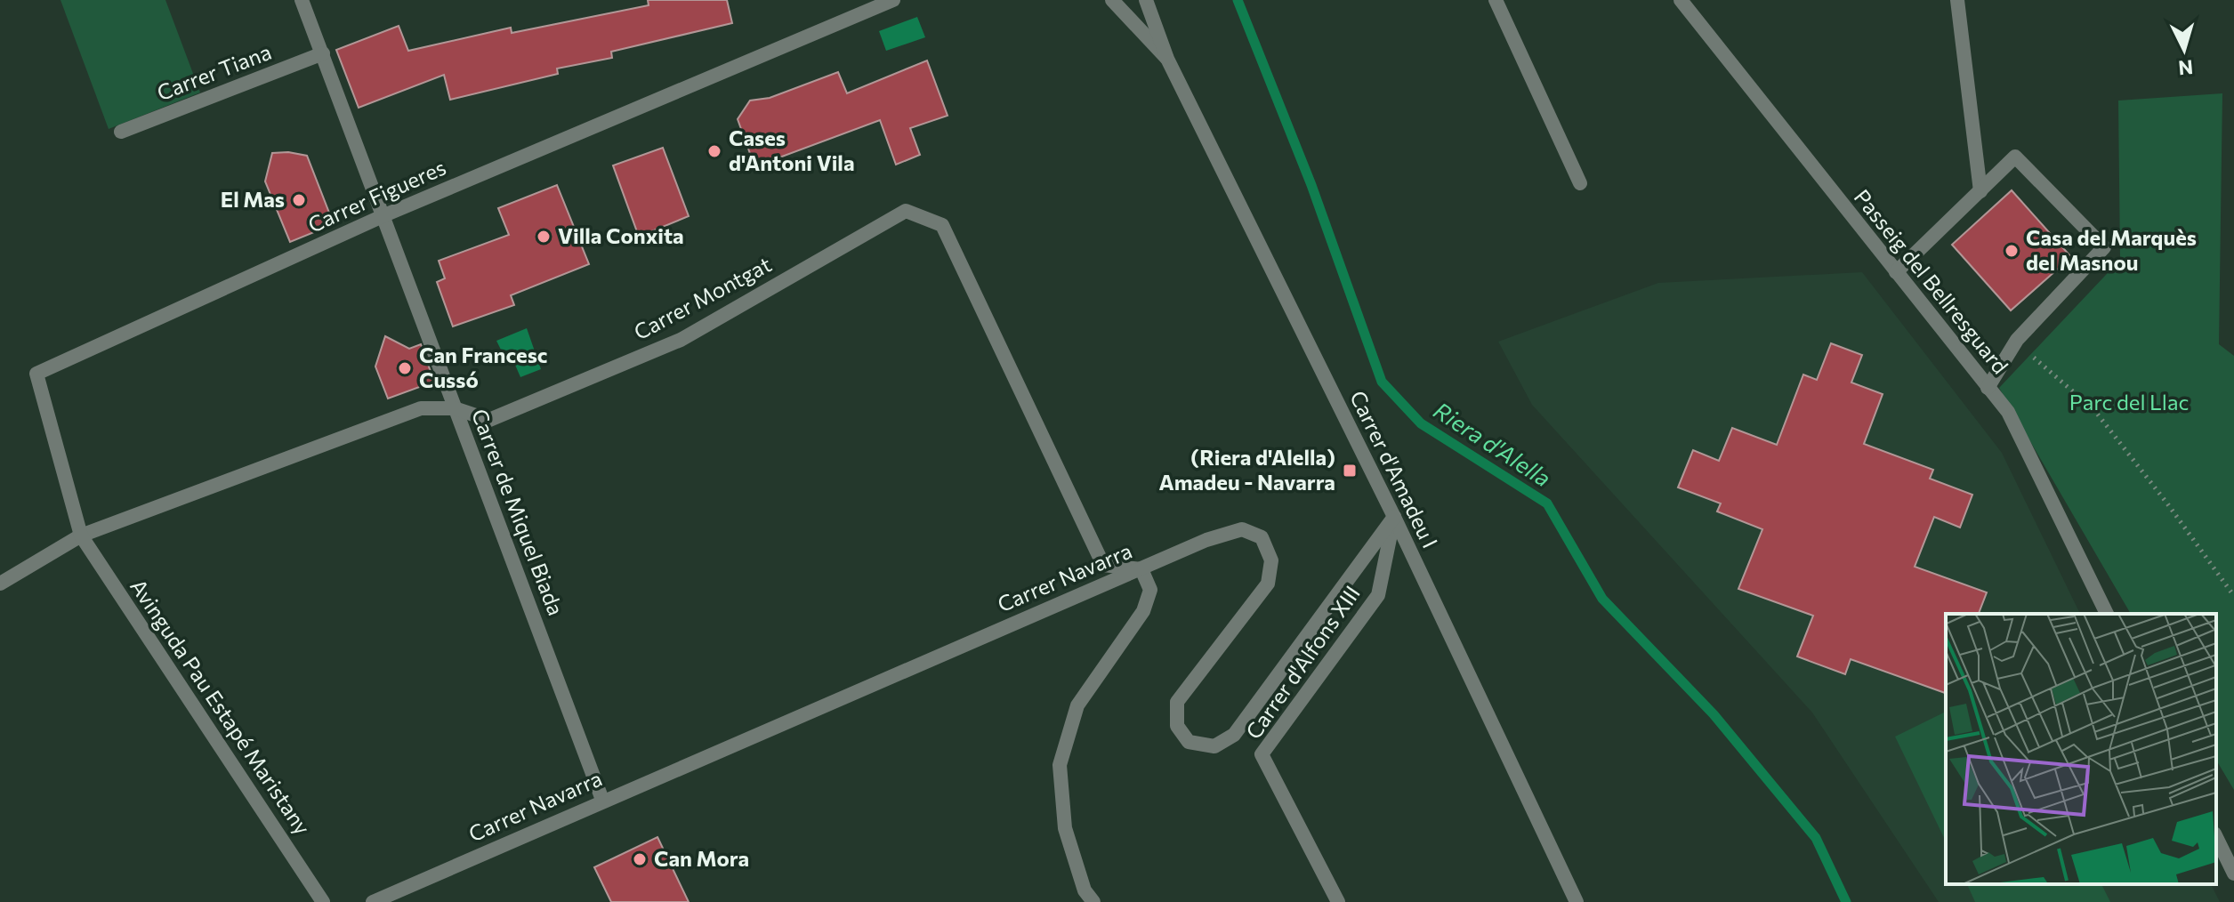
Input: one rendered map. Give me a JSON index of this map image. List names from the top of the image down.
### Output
{
  "streets": {
    "street": [
      "Carrer Tiana",
      "Carrer Figueres",
      "Passeig del Bellresguard",
      "Carrer Montgat",
      "Carrer d'Amadeu I",
      "Carrer de Miquel Biada",
      "Carrer Navarra",
      "Carrer d'Alfons XIII",
      "Avinguda Pau Estapé Maristany"
    ]
  },
  "crossings": [
    ["Carrer Tiana", "Carrer de Miquel Biada"],
    ["Carrer Figueres", "Carrer Montgat"],
    ["Carrer Figueres", "Carrer de Miquel Biada"],
    ["Carrer Figueres", "Avinguda Pau Estapé Maristany"],
    ["Carrer Montgat", "Carrer de Miquel Biada"],
    ["Carrer Montgat", "Carrer Navarra"],
    ["Carrer Montgat", "Avinguda Pau Estapé Maristany"],
    ["Carrer d'Amadeu I", "Carrer Navarra"],
    ["Carrer d'Amadeu I", "Carrer d'Alfons XIII"],
    ["Carrer de Miquel Biada", "Carrer Navarra"],
    ["Carrer Navarra", "Carrer d'Alfons XIII"]
  ],
  "water": ["Riera d'Alella"],
  "parks": ["Parc del Llac"],
  "places": {
    "other": [
      "Cases d'Antoni Vila",
      "El Mas",
      "Villa Conxita",
      "Casa del Marquès del Masnou",
      "Can Francesc Cussó",
      "Can Mora"
    ],
    "transit": ["(Riera d'Alella) Amadeu - Navarra"]
  },
  "north": "bottom"
}
